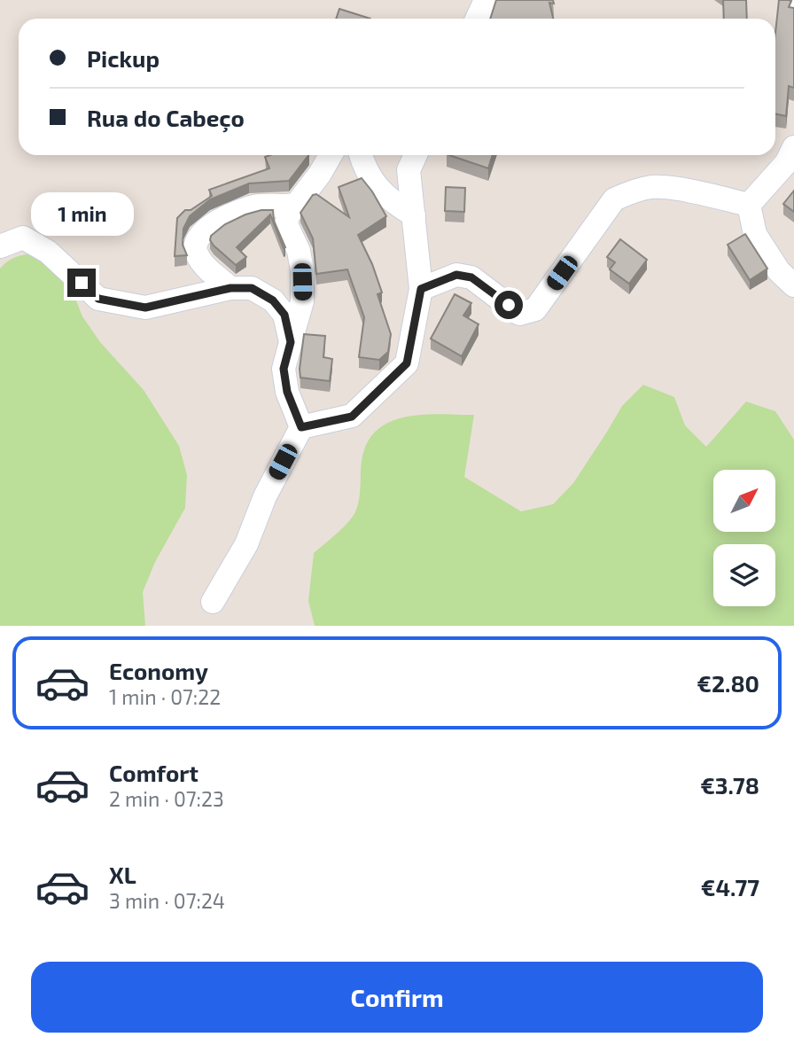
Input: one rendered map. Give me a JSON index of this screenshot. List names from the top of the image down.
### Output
{
  "north": "top right",
  "page": {
    "banner": ["Pickup", "Rua do Cabeço"],
    "bubble": "1 min",
    "list": [
      {
        "name": "Economy",
        "note": "1 min · 07:22",
        "value": "€2.80"
      },
      {
        "name": "Comfort",
        "note": "2 min · 07:23",
        "value": "€3.78"
      },
      {
        "name": "XL",
        "note": "3 min · 07:24",
        "value": "€4.77"
      }
    ],
    "buttons": "Confirm"
  }
}
